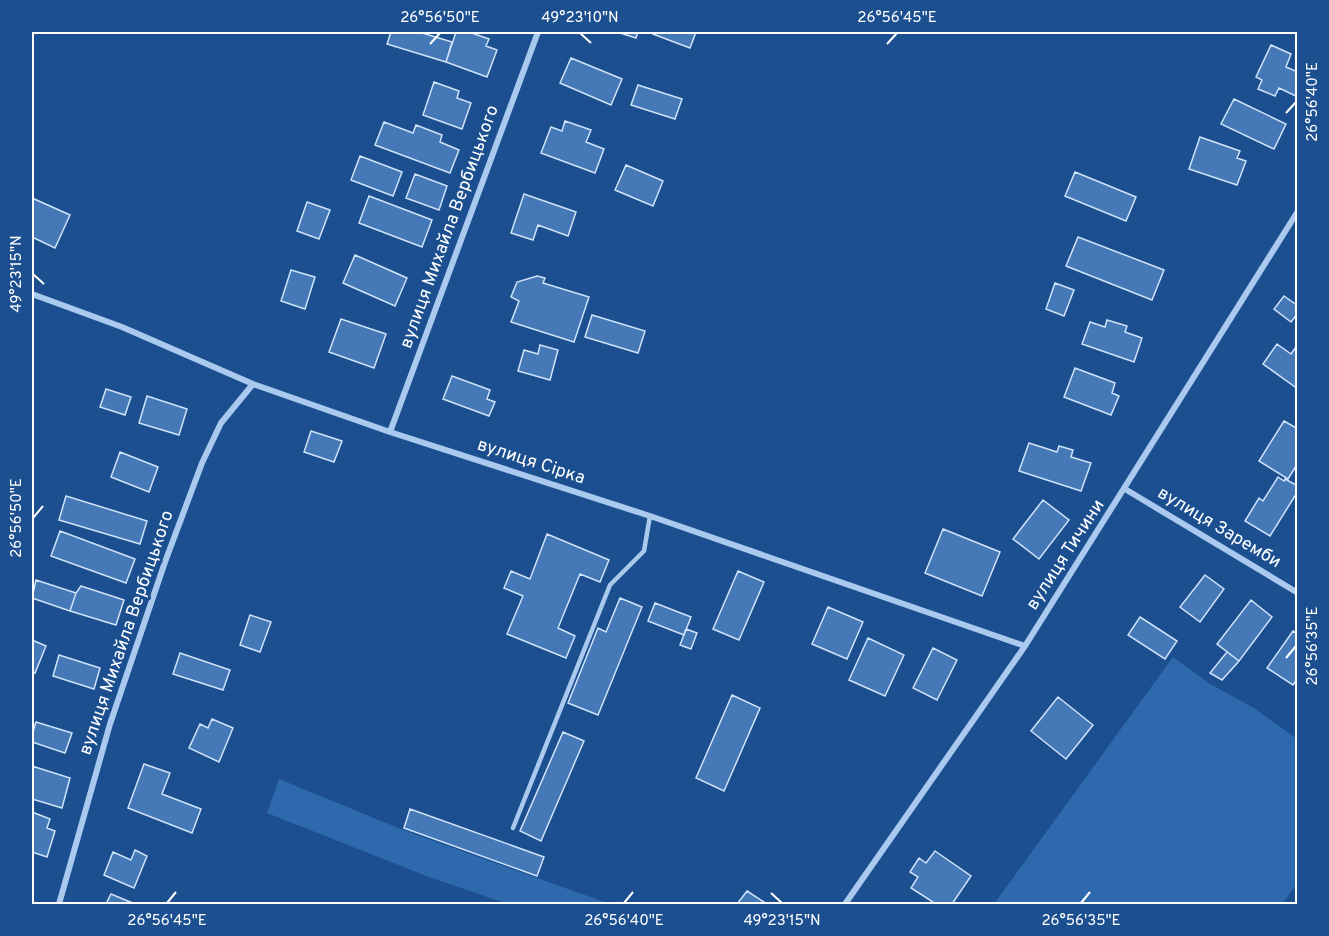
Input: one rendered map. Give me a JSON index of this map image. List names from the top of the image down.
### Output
{
  "streets": {
    "street": [
      "вулиця Михайла Вербицького",
      "вулиця Сірка",
      "вулиця Заремби",
      "вулиця Тичини"
    ]
  },
  "crossings": [
    ["вулиця Михайла Вербицького", "вулиця Сірка"],
    ["вулиця Сірка", "вулиця Тичини"],
    ["вулиця Заремби", "вулиця Тичини"]
  ],
  "coordinates": [
    "26°56'50\"E",
    "49°23'10\"N",
    "26°56'45\"E",
    "26°56'40\"E",
    "49°23'15\"N",
    "26°56'35\"E"
  ]
}
